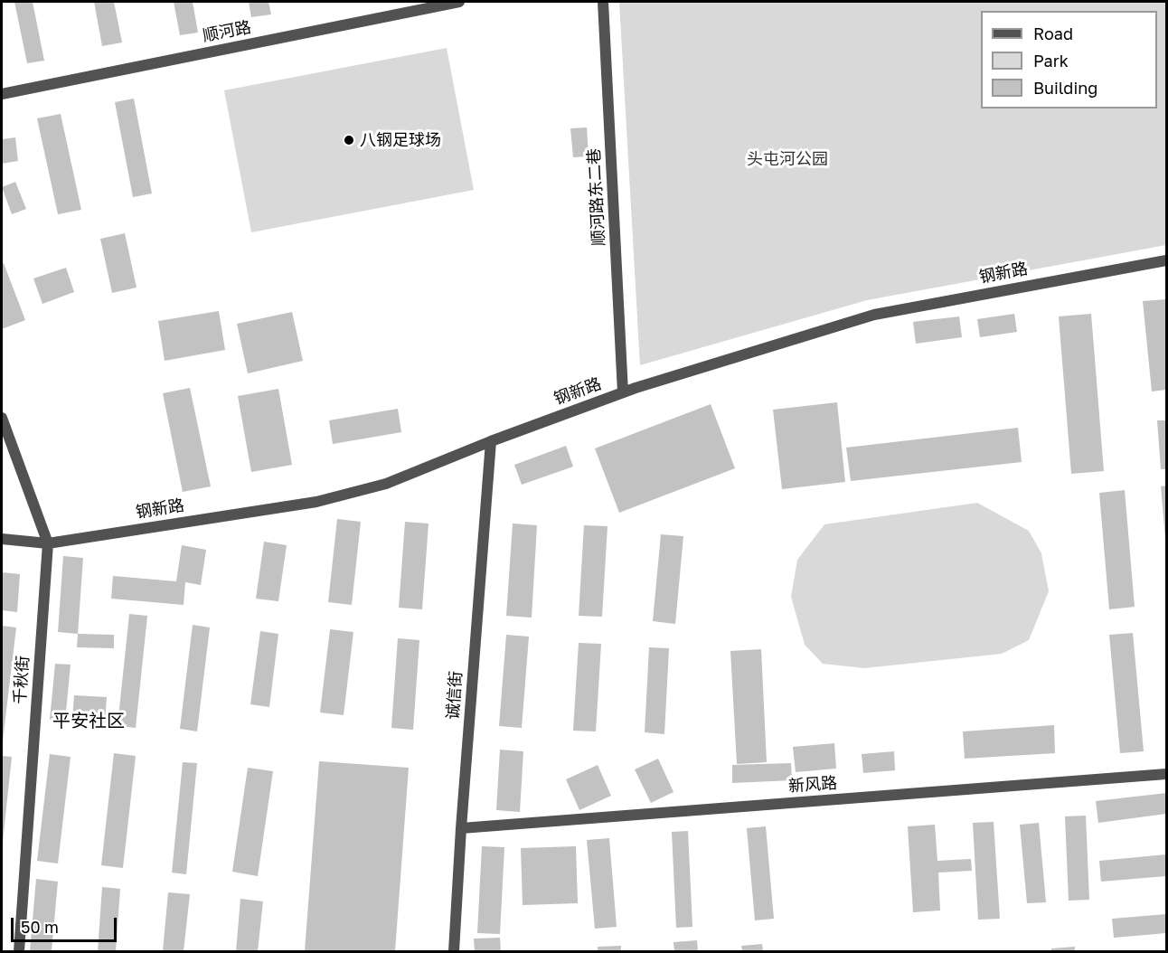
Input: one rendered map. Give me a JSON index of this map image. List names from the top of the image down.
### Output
{
  "streets": {
    "street": [
      "顺河路",
      "顺河路东二巷",
      "钢新路",
      "千秋街",
      "诚信街",
      "新风路"
    ]
  },
  "crossings": [
    ["顺河路东二巷", "钢新路"],
    ["钢新路", "千秋街"],
    ["钢新路", "诚信街"],
    ["诚信街", "新风路"]
  ],
  "districts": ["平安社区"],
  "parks": ["头屯河公园"],
  "places": ["八钢足球场"],
  "legend": ["Road", "Park", "Building"],
  "scale_bar": "50 m"
}
